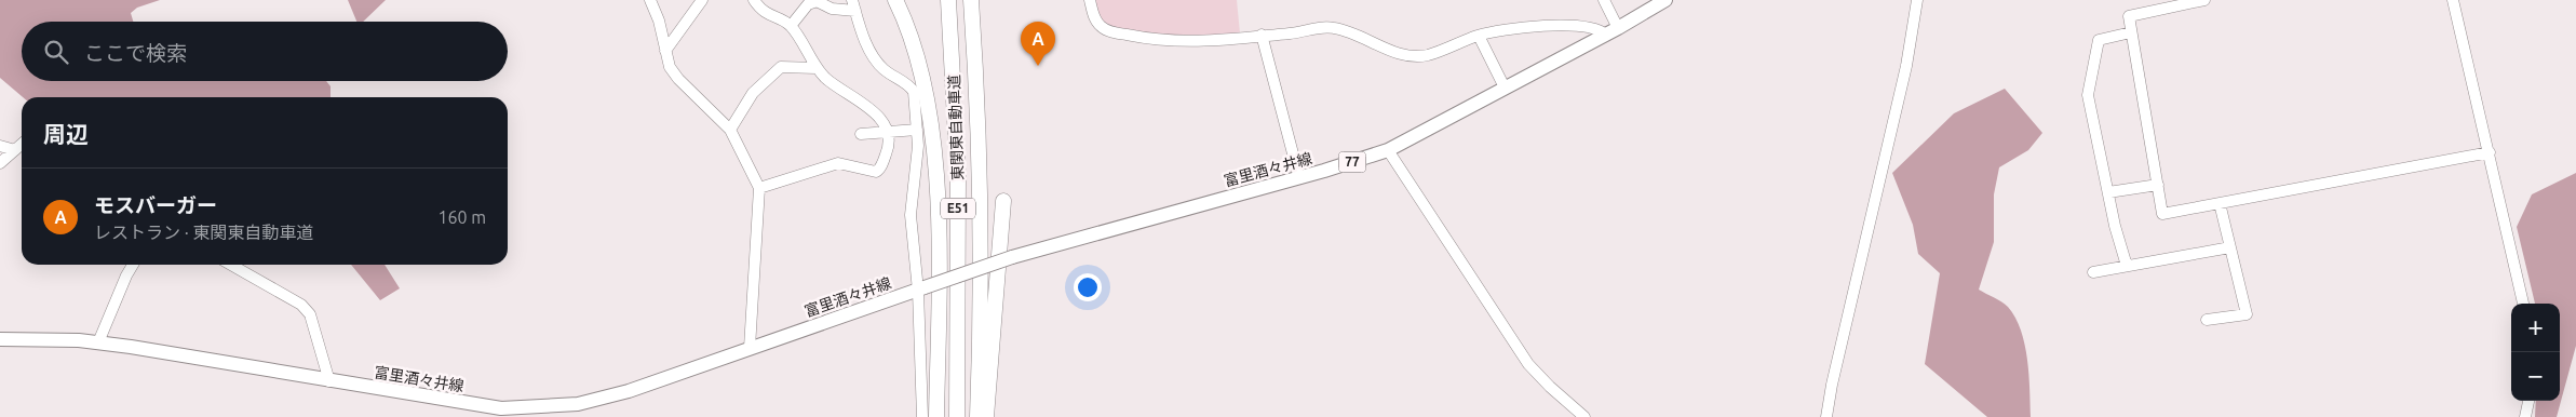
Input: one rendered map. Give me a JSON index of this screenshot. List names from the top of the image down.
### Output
{
  "streets": {
    "highway": ["東関東自動車道", "E51"],
    "main road": ["77", "富里酒々井線"]
  },
  "page": {
    "pins": "A",
    "search": "ここで検索",
    "heading": "周辺",
    "list": [
      {
        "mark": "A",
        "name": "モスバーガー",
        "note": "レストラン · 東関東自動車道",
        "value": "160 m"
      }
    ],
    "map_buttons": ["+", "−"]
  }
}
